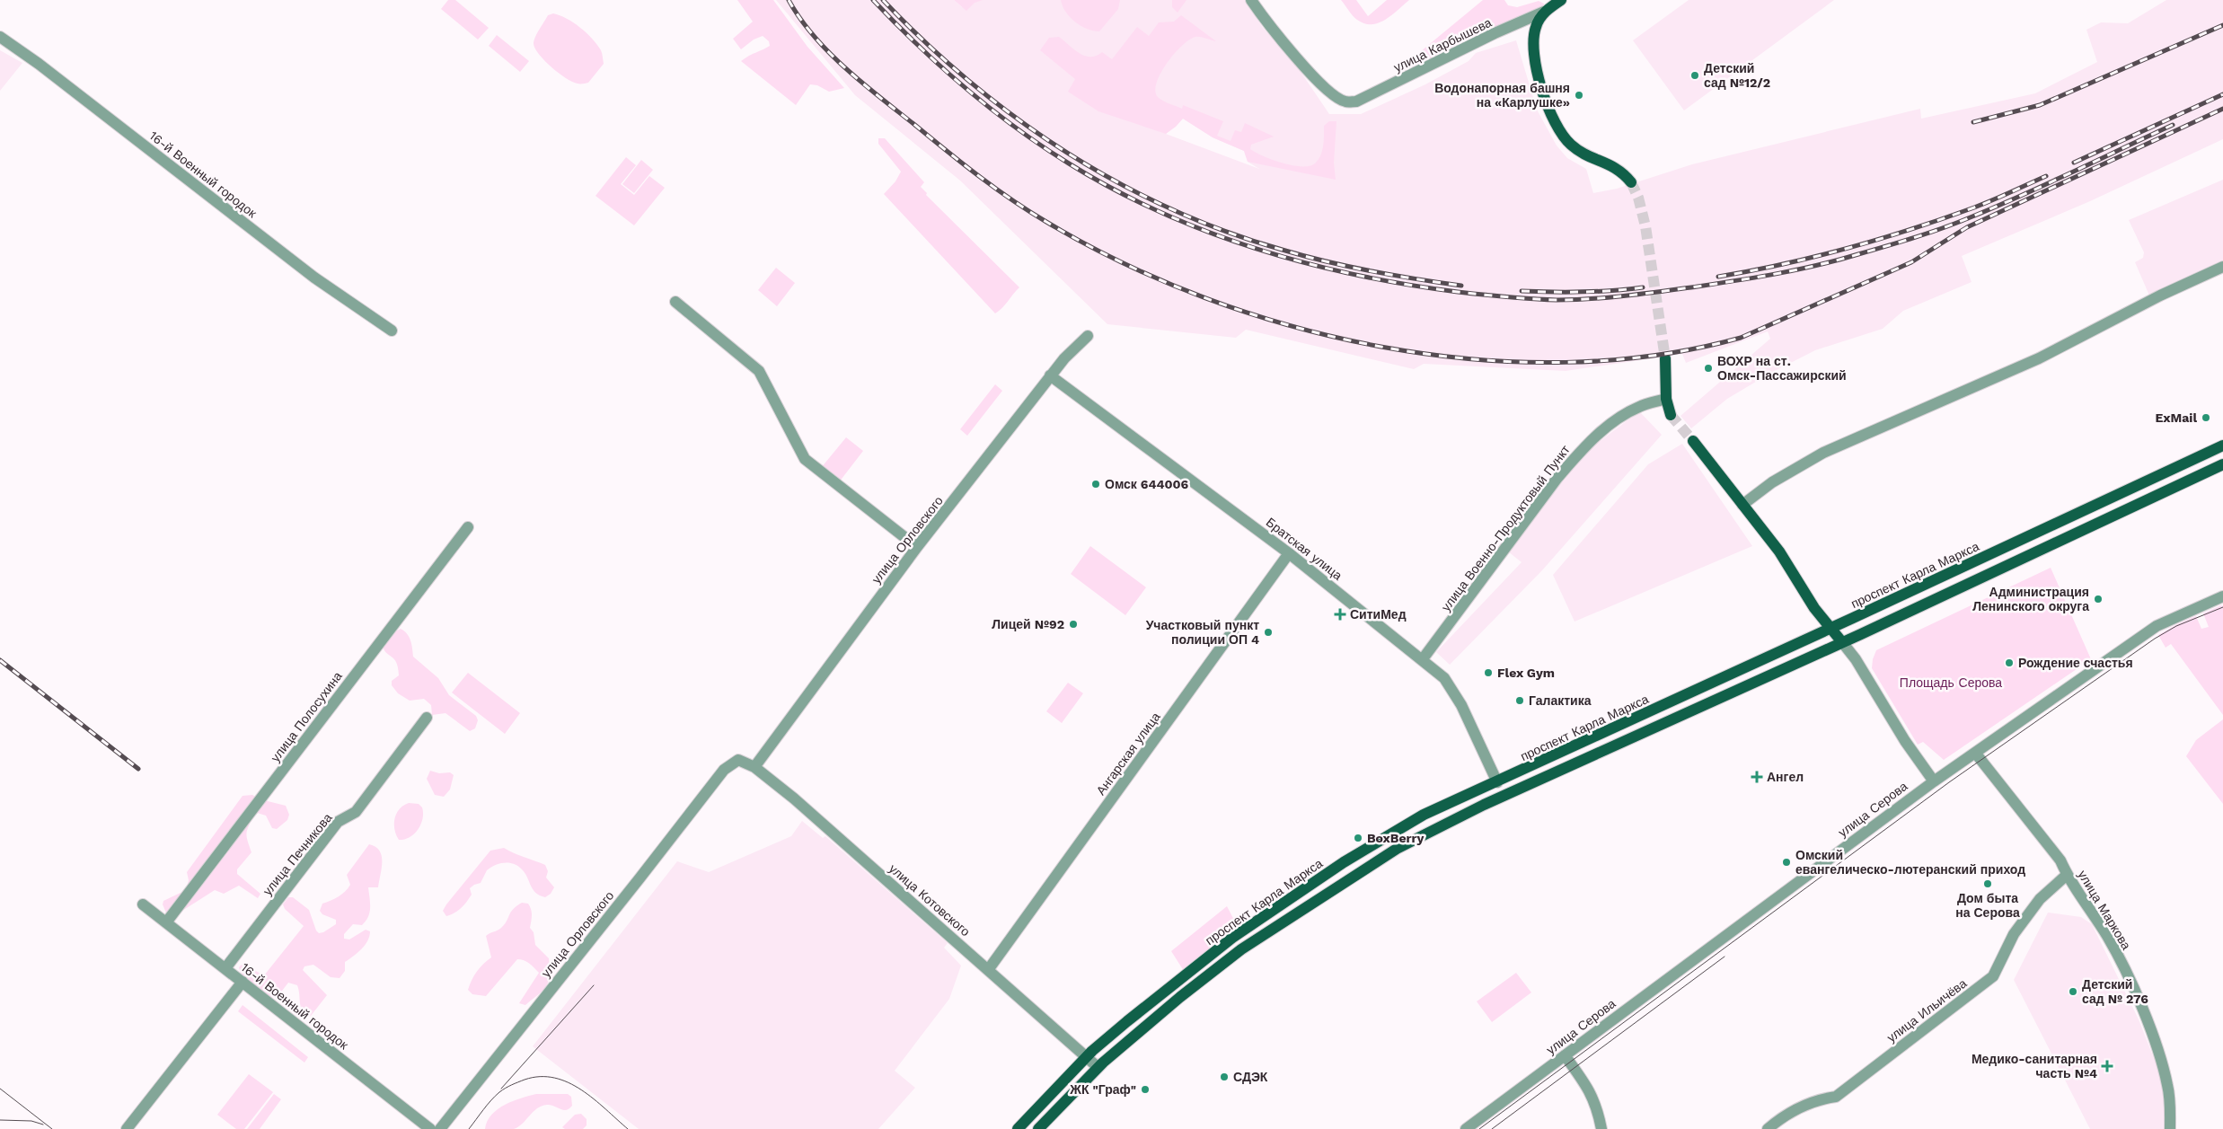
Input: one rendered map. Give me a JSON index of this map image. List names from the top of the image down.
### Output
{
  "streets": {
    "main road": ["улица Карбышева", "проспект Карла Маркса"],
    "street": [
      "16-й Военный городок",
      "улица Военно-Продуктовый Пункт",
      "улица Орловского",
      "Братская улица",
      "улица Полосухина",
      "Ангарская улица",
      "улица Серова",
      "улица Печникова",
      "улица Котовского",
      "улица Маркова",
      "улица Ильичёва"
    ]
  },
  "crossings": [
    ["16-й Военный городок", "улица Полосухина"],
    ["16-й Военный городок", "улица Печникова"],
    ["улица Военно-Продуктовый Пункт", "Братская улица"],
    ["улица Орловского", "Братская улица"],
    ["улица Орловского", "улица Котовского"],
    ["Братская улица", "проспект Карла Маркса"],
    ["Братская улица", "Ангарская улица"],
    ["проспект Карла Маркса", "улица Котовского"],
    ["Ангарская улица", "улица Котовского"],
    ["улица Серова", "улица Маркова"],
    ["улица Маркова", "улица Ильичёва"]
  ],
  "parks": ["Площадь Серова"],
  "places": {
    "other": [
      "Детский сад №12/2",
      "Водонапорная башня на «Карлушке»",
      "ВОХР на ст. Омск-Пассажирский",
      "ExMail",
      "Омск 644006",
      "Администрация Ленинского округа",
      "Лицей №92",
      "Участковый пункт полиции ОП 4",
      "Рождение счастья",
      "Flex Gym",
      "Галактика",
      "BoxBerry",
      "Омский евангелическо-лютеранский приход",
      "Дом быта на Серова",
      "Детский сад № 276",
      "СДЭК",
      "ЖК \"Граф\""
    ],
    "health": ["СитиМед", "Ангел", "Медико-санитарная часть №4"]
  }
}
